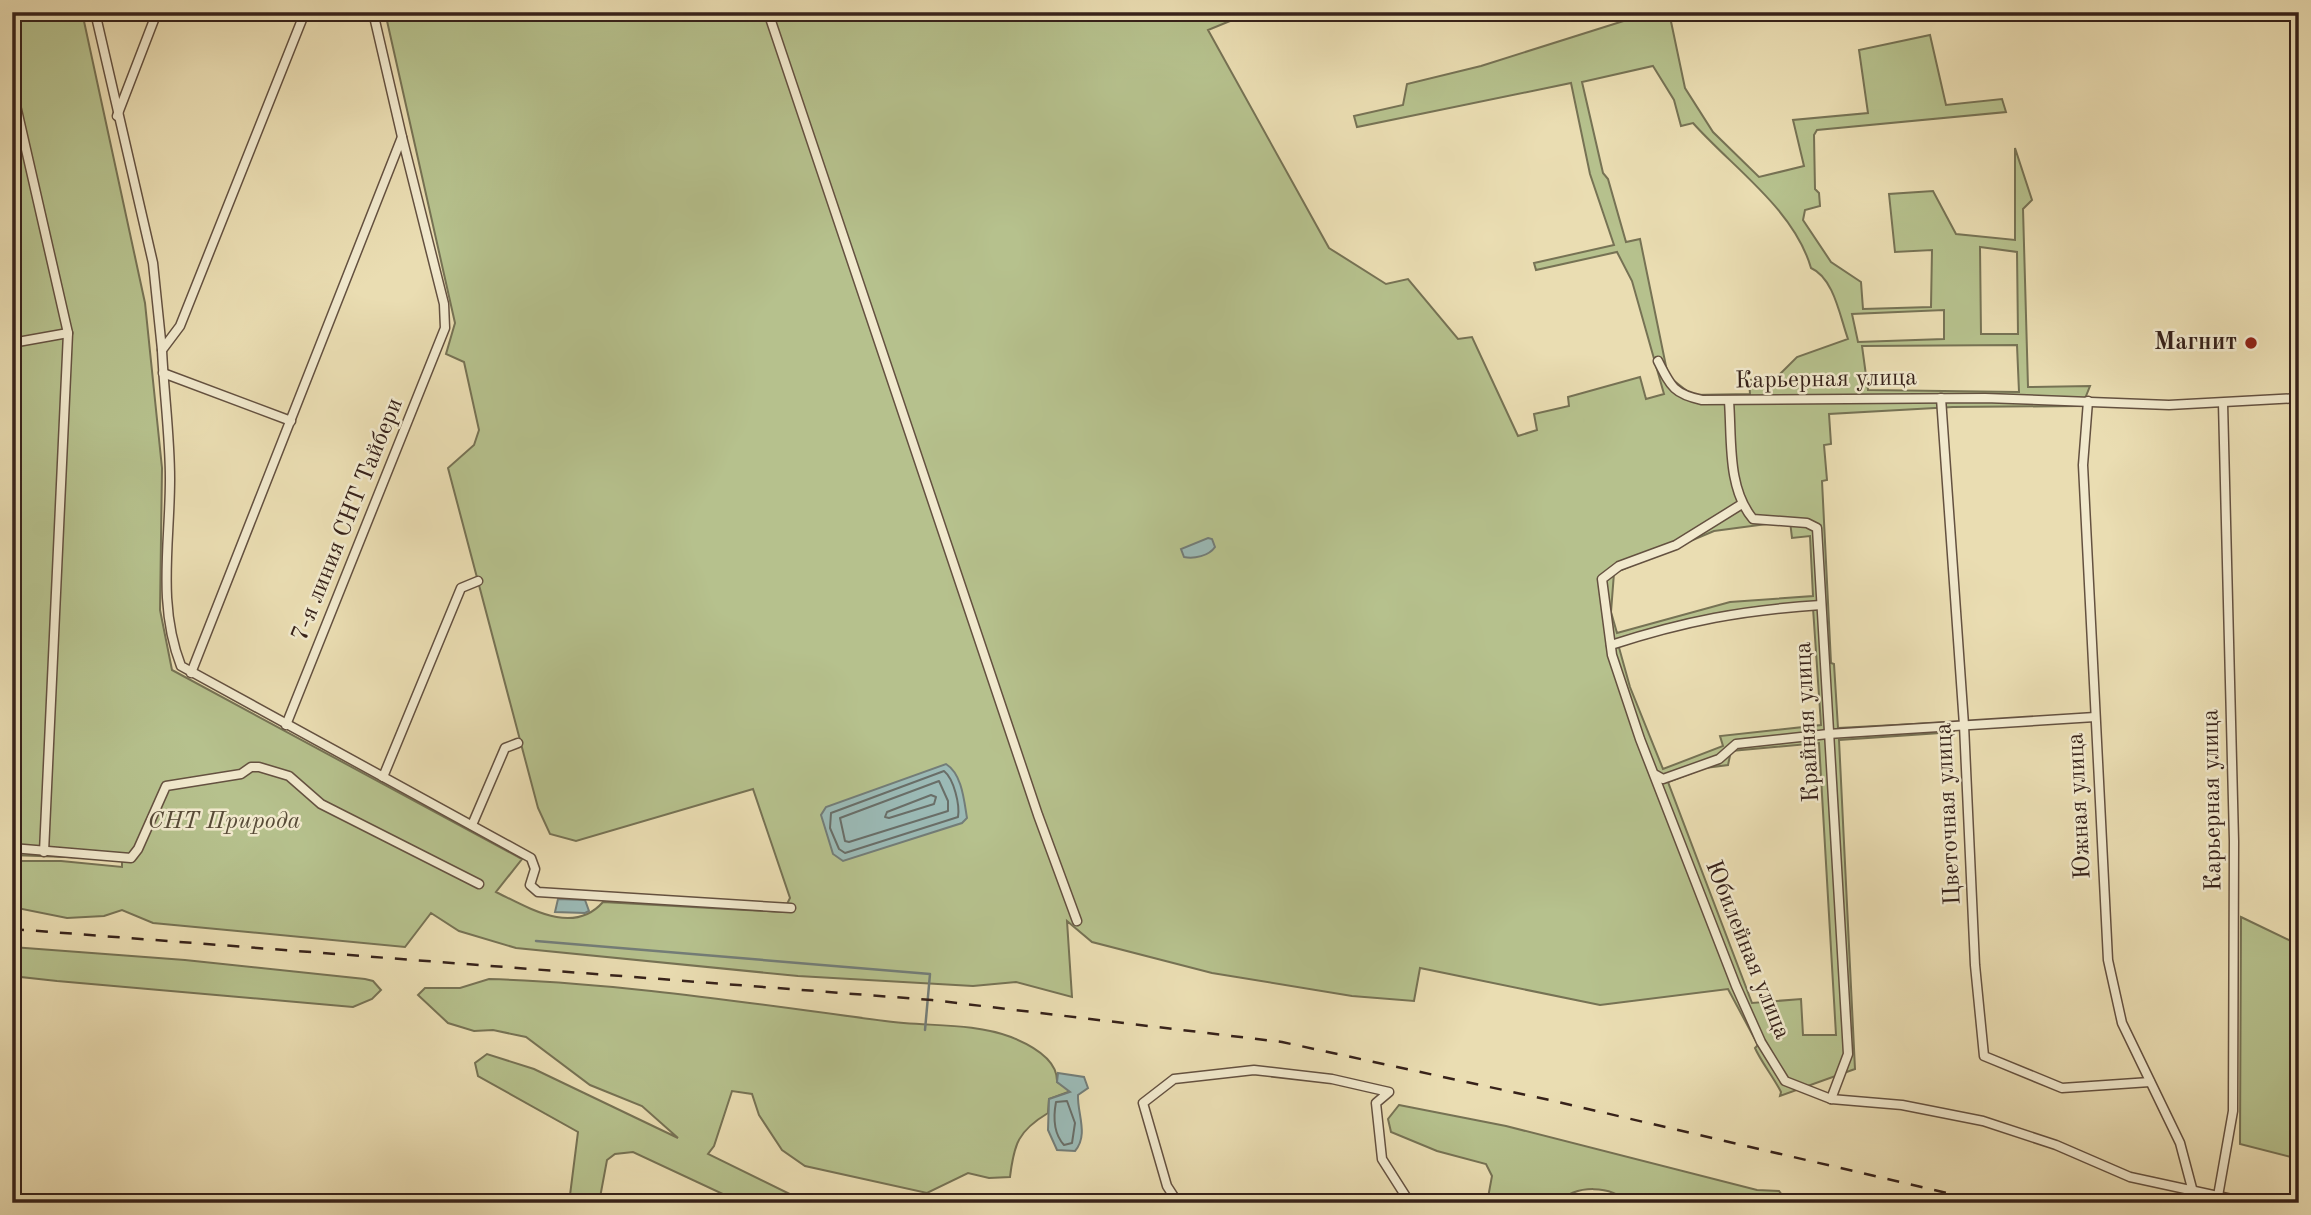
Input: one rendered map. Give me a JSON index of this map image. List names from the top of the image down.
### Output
{
  "streets": {
    "street": [
      "Карьерная улица",
      "7-я линия СНТ Тайбери",
      "Крайняя улица",
      "Южная улица",
      "Цветочная улица",
      "Юбилейная улица"
    ]
  },
  "crossings": [
    ["Карьерная улица", "Южная улица"],
    ["Карьерная улица", "Цветочная улица"],
    ["Карьерная улица", "Юбилейная улица"],
    ["Крайняя улица", "Юбилейная улица"],
    ["Южная улица", "Цветочная улица"],
    ["Южная улица", "Юбилейная улица"]
  ],
  "parks": ["СНТ Природа"],
  "places": ["Магнит"]
}
